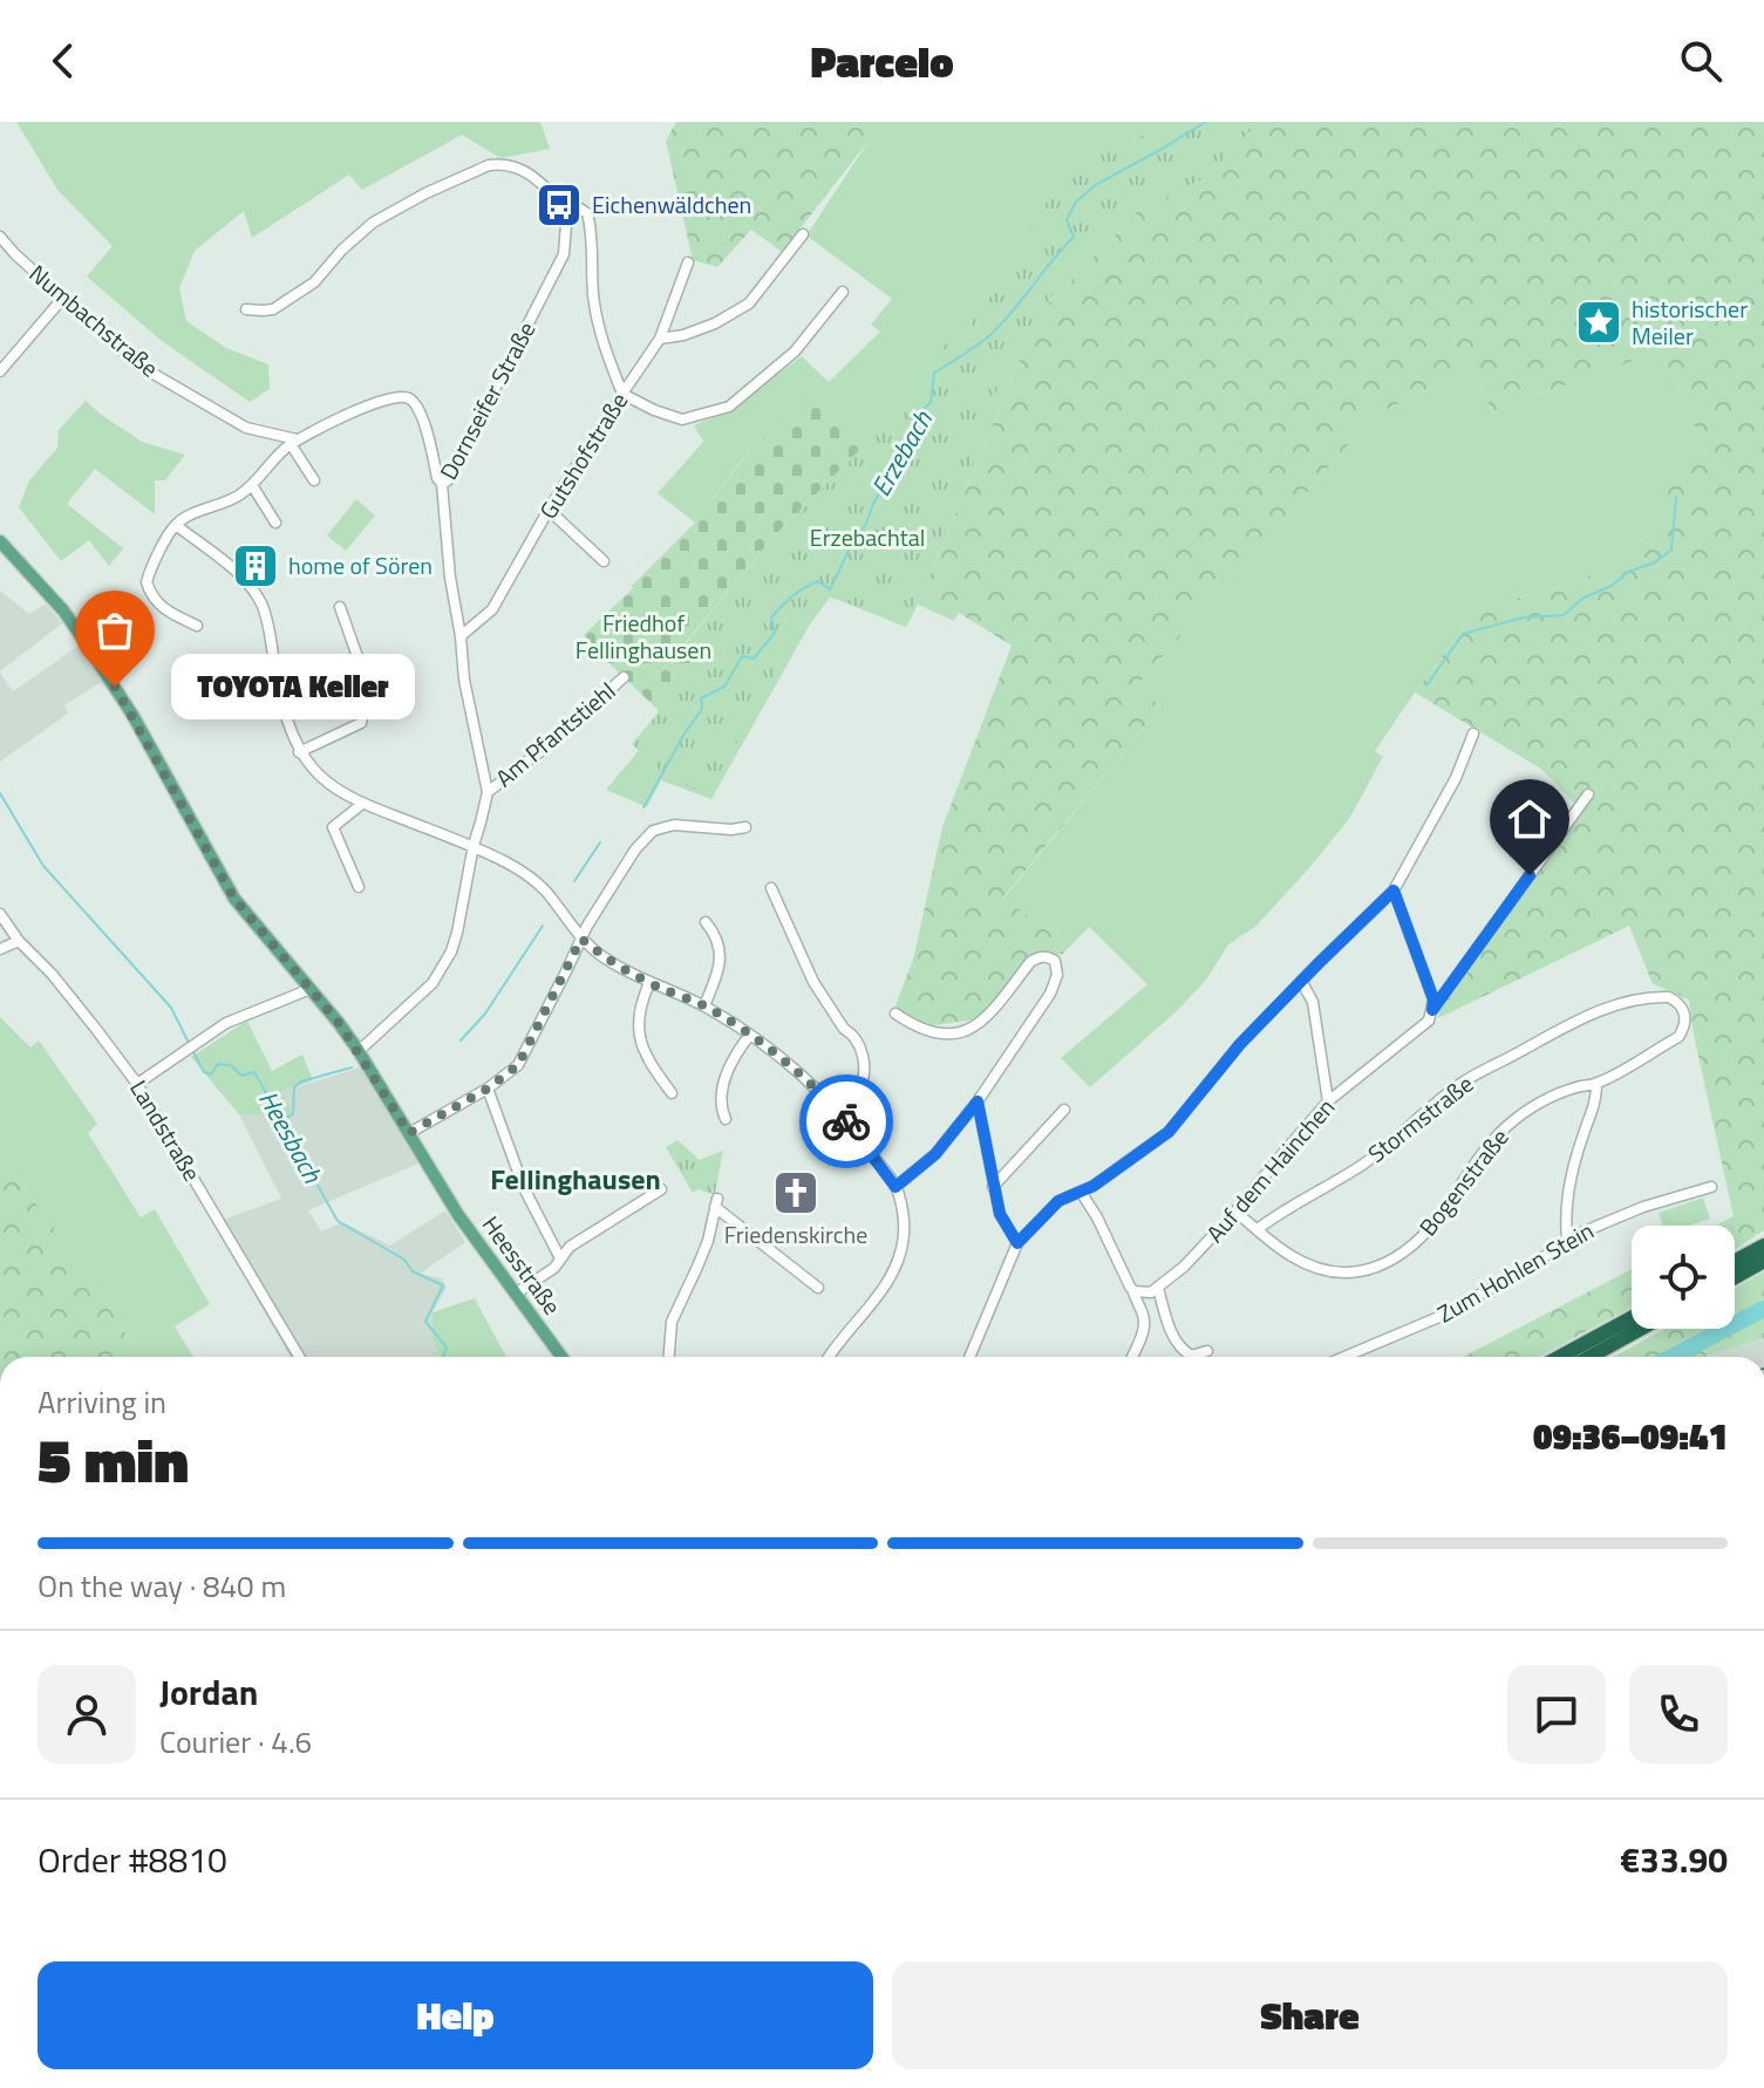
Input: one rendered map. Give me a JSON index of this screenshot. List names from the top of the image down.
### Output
{
  "streets": {
    "main road": ["Heesstraße"],
    "street": [
      "Numbachstraße",
      "Dornseifer Straße",
      "Gutshofstraße",
      "Am Pfantstiehl",
      "Stormstraße",
      "Landstraße",
      "Auf dem Hainchen",
      "Bogenstraße",
      "Zum Hohlen Stein"
    ]
  },
  "crossings": [
    ["Dornseifer Straße", "Gutshofstraße"],
    ["Dornseifer Straße", "Am Pfantstiehl"],
    ["Dornseifer Straße", "Heesstraße"],
    ["Stormstraße", "Bogenstraße"],
    ["Auf dem Hainchen", "Bogenstraße"]
  ],
  "districts": ["Fellinghausen"],
  "water": ["Erzebach", "Heesbach"],
  "parks": ["Erzebachtal", "Friedhof Fellinghausen"],
  "places": {
    "bus stop": ["Eichenwäldchen"],
    "place": ["historischer Meiler"],
    "building": ["home of Sören"],
    "other": ["TOYOTA Keller"],
    "church": ["Friedenskirche"]
  },
  "page": {
    "header": "Parcelo",
    "bubble": "TOYOTA Keller",
    "heading": ["5 min", "Arriving in", "09:36–09:41"],
    "panel": [
      "Jordan",
      "Courier · 4.6",
      "Order #8810",
      "€33.90"
    ],
    "bar": "On the way · 840 m",
    "buttons": ["Help", "Share"]
  }
}
